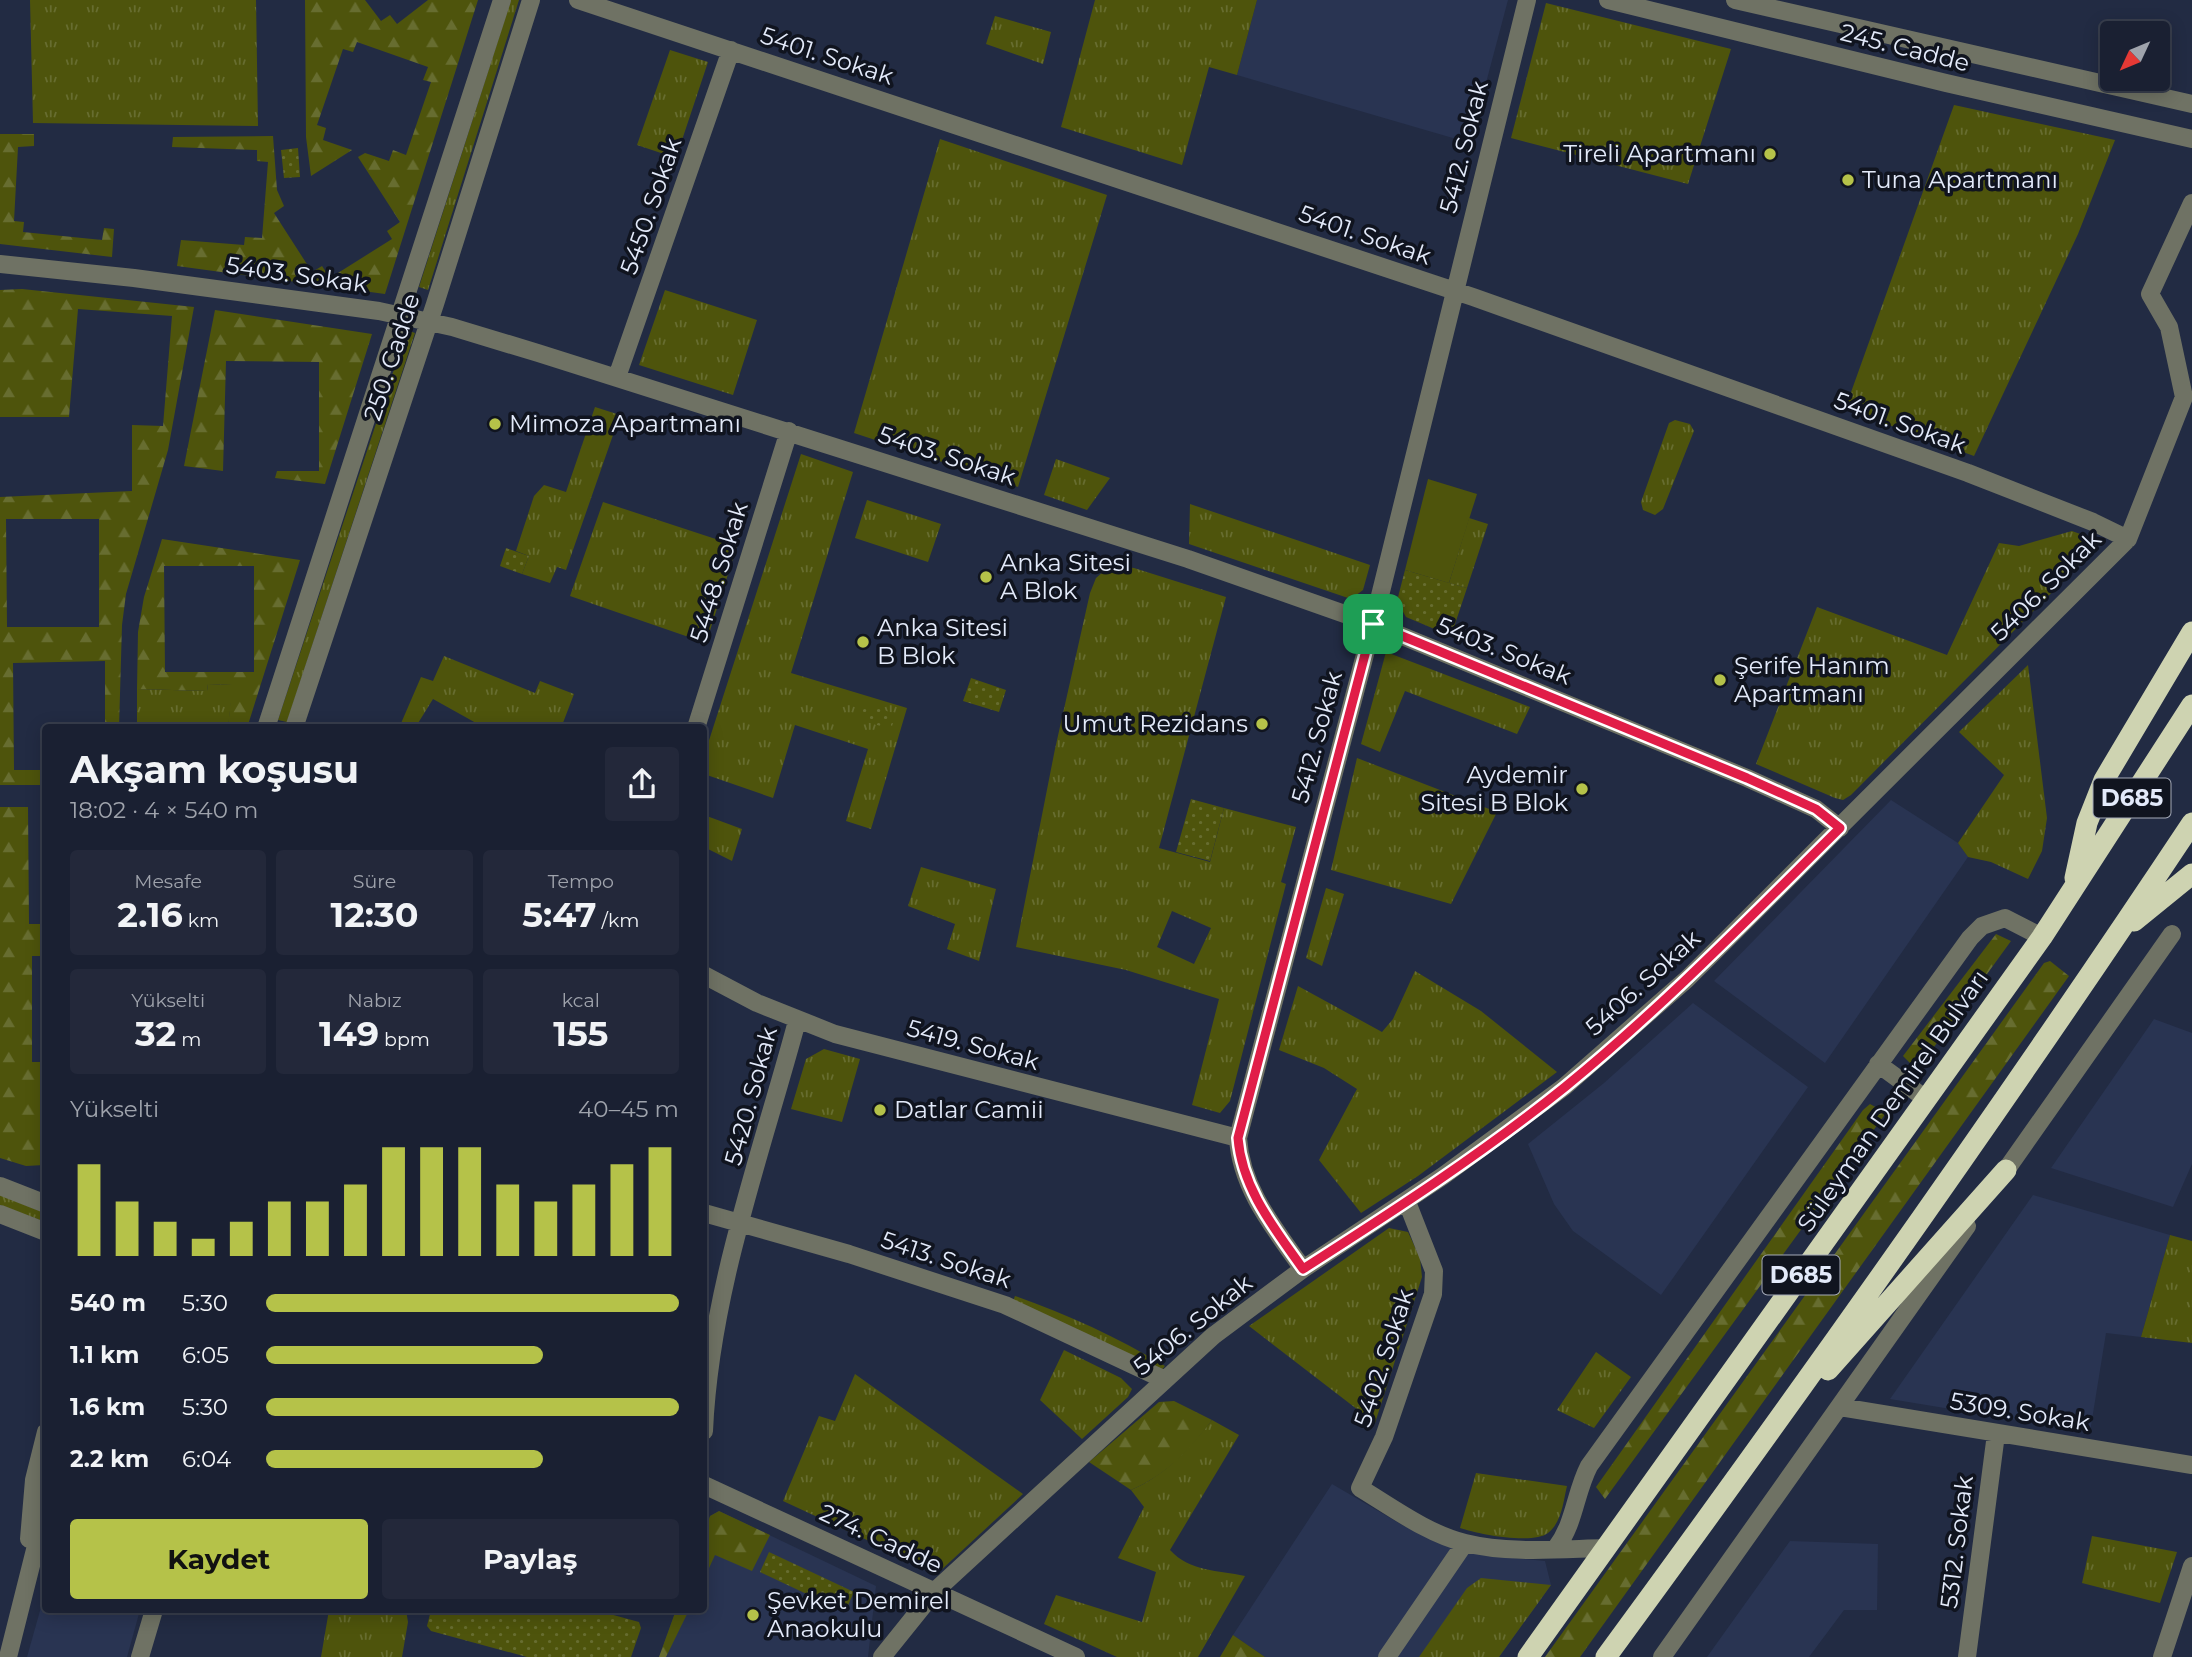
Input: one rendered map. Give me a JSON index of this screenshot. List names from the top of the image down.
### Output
{
  "streets": {
    "highway": ["D685", "Süleyman Demirel Bulvarı"],
    "street": [
      "245. Cadde",
      "5401. Sokak",
      "5412. Sokak",
      "5450. Sokak",
      "5403. Sokak",
      "250. Cadde",
      "5448. Sokak",
      "5406. Sokak",
      "5419. Sokak",
      "5420. Sokak",
      "5413. Sokak",
      "5402. Sokak",
      "5309. Sokak",
      "274. Cadde",
      "5312. Sokak"
    ]
  },
  "crossings": [
    ["5401. Sokak", "5412. Sokak"],
    ["5401. Sokak", "5450. Sokak"],
    ["5401. Sokak", "5406. Sokak"],
    ["5412. Sokak", "5403. Sokak"],
    ["5412. Sokak", "5406. Sokak"],
    ["5412. Sokak", "5419. Sokak"],
    ["5450. Sokak", "5403. Sokak"],
    ["5403. Sokak", "250. Cadde"],
    ["5403. Sokak", "5448. Sokak"],
    ["5403. Sokak", "5406. Sokak"],
    ["5406. Sokak", "5413. Sokak"],
    ["5406. Sokak", "5402. Sokak"],
    ["5406. Sokak", "274. Cadde"],
    ["5419. Sokak", "5420. Sokak"],
    ["5420. Sokak", "5413. Sokak"],
    ["5309. Sokak", "5312. Sokak"]
  ],
  "places": [
    "Tireli Apartmanı",
    "Tuna Apartmanı",
    "Mimoza Apartmanı",
    "Anka Sitesi A Blok",
    "Anka Sitesi B Blok",
    "Şerife Hanım Apartmanı",
    "Umut Rezidans",
    "Aydemir Sitesi B Blok",
    "Datlar Camii",
    "Şevket Demirel Anaokulu"
  ],
  "north": "bottom left",
  "page": {
    "heading": ["Akşam koşusu", "18:02 · 4 × 540 m"],
    "stats": [
      ["Mesafe", "2.16 km"],
      ["Süre", "12:30"],
      ["Tempo", "5:47 /km"],
      ["Yükselti", "32 m"],
      ["Nabız", "149 bpm"],
      ["kcal", "155"]
    ],
    "chart": ["Yükselti", "40–45 m"],
    "list": [
      {
        "name": "540 m",
        "note": "5:30"
      },
      {
        "name": "1.1 km",
        "note": "6:05"
      },
      {
        "name": "1.6 km",
        "note": "5:30"
      },
      {
        "name": "2.2 km",
        "note": "6:04"
      }
    ],
    "buttons": ["Kaydet", "Paylaş"]
  }
}
